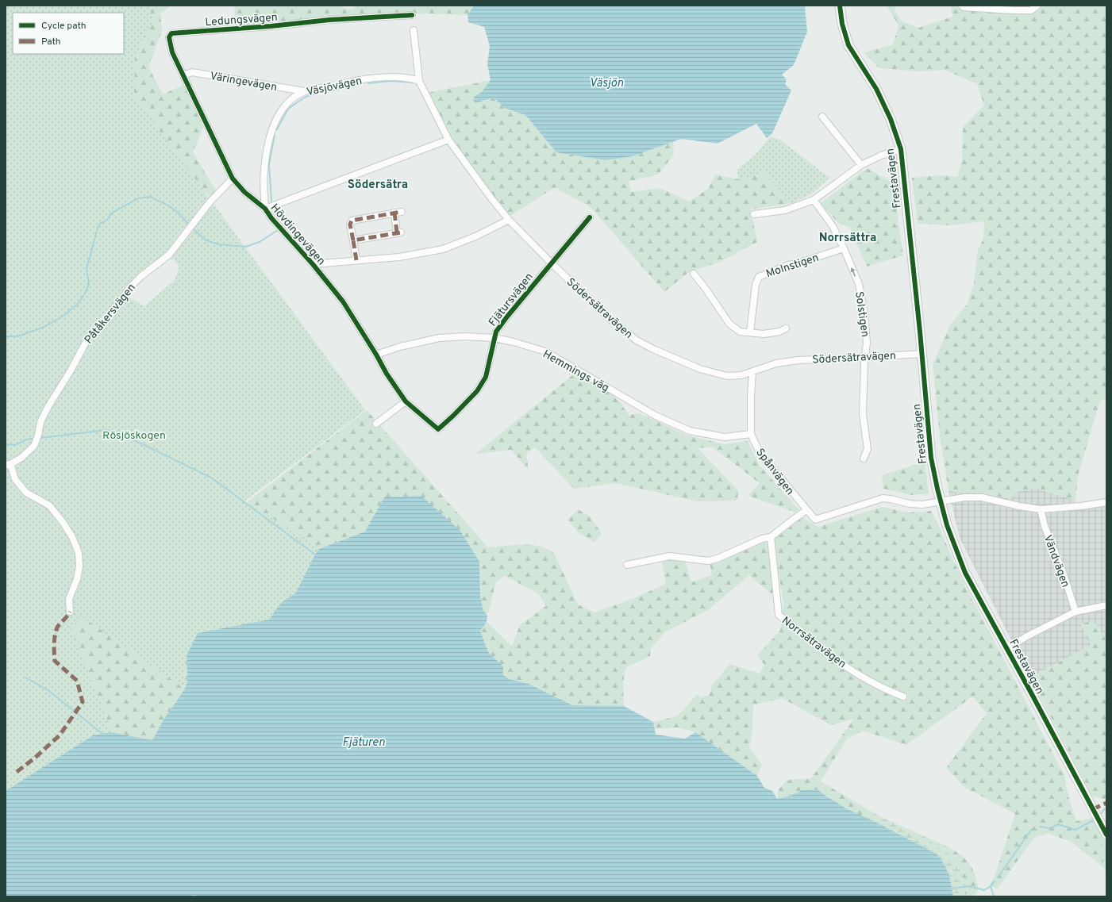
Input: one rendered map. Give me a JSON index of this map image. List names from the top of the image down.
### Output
{
  "streets": {
    "street": [
      "Ledungsvägen",
      "Väringevägen",
      "Väsjövägen",
      "Frestavägen",
      "Hövdingevägen",
      "Molnstigen",
      "Fjätursvägen",
      "Södersätravägen",
      "Påtåkersvägen",
      "Solstigen",
      "Hemmings väg",
      "Spånvägen",
      "Vändvägen",
      "Norrsätravägen"
    ]
  },
  "crossings": [
    ["Ledungsvägen", "Hövdingevägen"],
    ["Väringevägen", "Väsjövägen"],
    ["Väringevägen", "Hövdingevägen"],
    ["Väsjövägen", "Hövdingevägen"],
    ["Väsjövägen", "Södersätravägen"],
    ["Frestavägen", "Södersätravägen"],
    ["Hövdingevägen", "Fjätursvägen"],
    ["Hövdingevägen", "Påtåkersvägen"],
    ["Hövdingevägen", "Hemmings väg"],
    ["Molnstigen", "Solstigen"],
    ["Fjätursvägen", "Södersätravägen"],
    ["Fjätursvägen", "Hemmings väg"],
    ["Södersätravägen", "Solstigen"],
    ["Södersätravägen", "Spånvägen"],
    ["Hemmings väg", "Spånvägen"]
  ],
  "one_way": ["Solstigen"],
  "districts": ["Södersätra", "Norrsättra"],
  "water": ["Väsjön", "Fjäturen"],
  "parks": ["Rösjöskogen"],
  "legend": ["Cycle path", "Path"]
}
